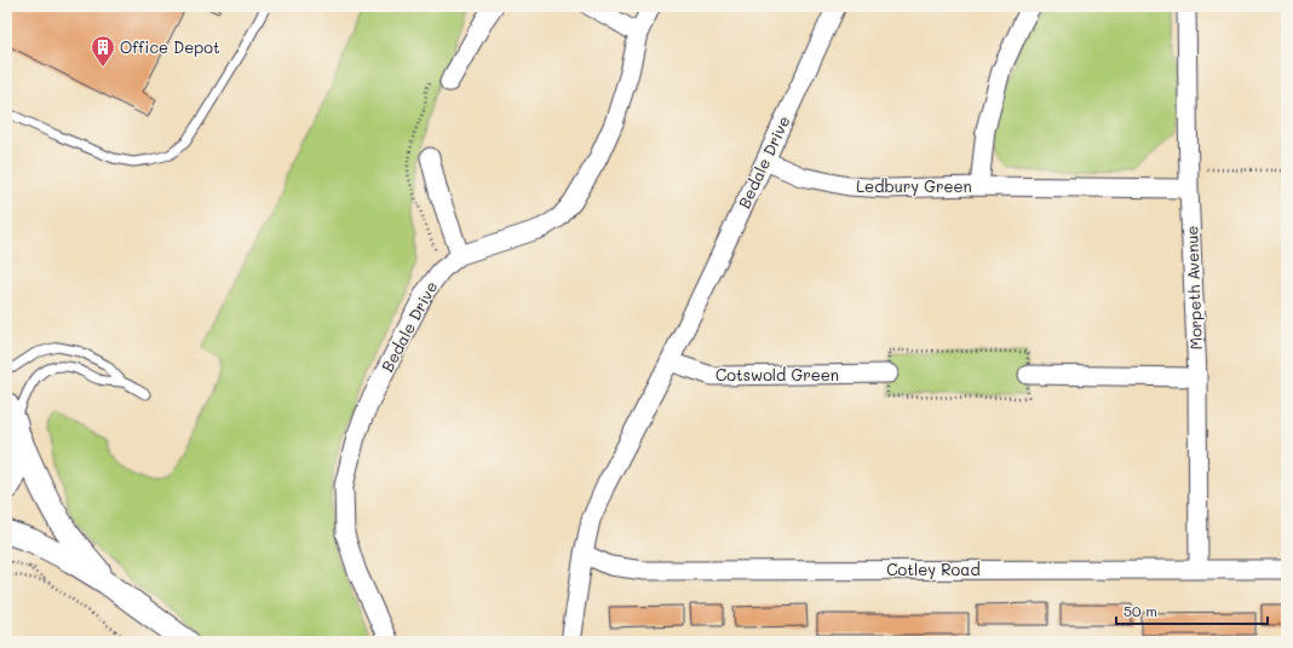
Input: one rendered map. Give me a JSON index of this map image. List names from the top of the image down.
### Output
{
  "streets": {
    "street": [
      "Bedale Drive",
      "Ledbury Green",
      "Morpeth Avenue",
      "Cotswold Green",
      "Cotley Road"
    ]
  },
  "crossings": [
    ["Bedale Drive", "Ledbury Green"],
    ["Bedale Drive", "Cotswold Green"],
    ["Bedale Drive", "Cotley Road"],
    ["Ledbury Green", "Morpeth Avenue"],
    ["Morpeth Avenue", "Cotley Road"]
  ],
  "places": {
    "building": ["Office Depot"]
  },
  "scale_bar": "50 m"
}
